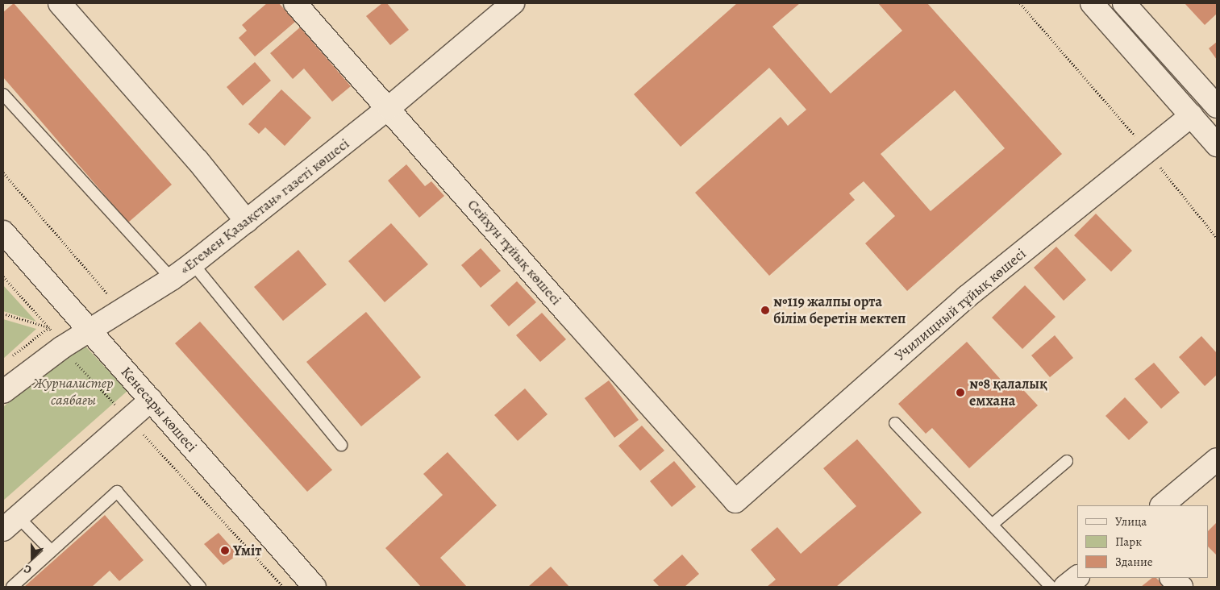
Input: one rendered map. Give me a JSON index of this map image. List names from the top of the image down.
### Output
{
  "streets": {
    "street": [
      "«Егемен Қазақстан» газеті көшесі",
      "Сейхун тұйық көшесі",
      "Училищный тұйық көшесі",
      "Кенесары көшесі"
    ]
  },
  "crossings": [
    ["«Егемен Қазақстан» газеті көшесі", "Сейхун тұйық көшесі"],
    ["«Егемен Қазақстан» газеті көшесі", "Кенесары көшесі"],
    ["Сейхун тұйық көшесі", "Училищный тұйық көшесі"]
  ],
  "parks": ["Журналистер саябағы"],
  "places": ["№119 жалпы орта білім беретін мектеп", "№8 қалалық емхана", "Үміт"],
  "legend": ["Улица", "Парк", "Здание"],
  "north": "bottom"
}
